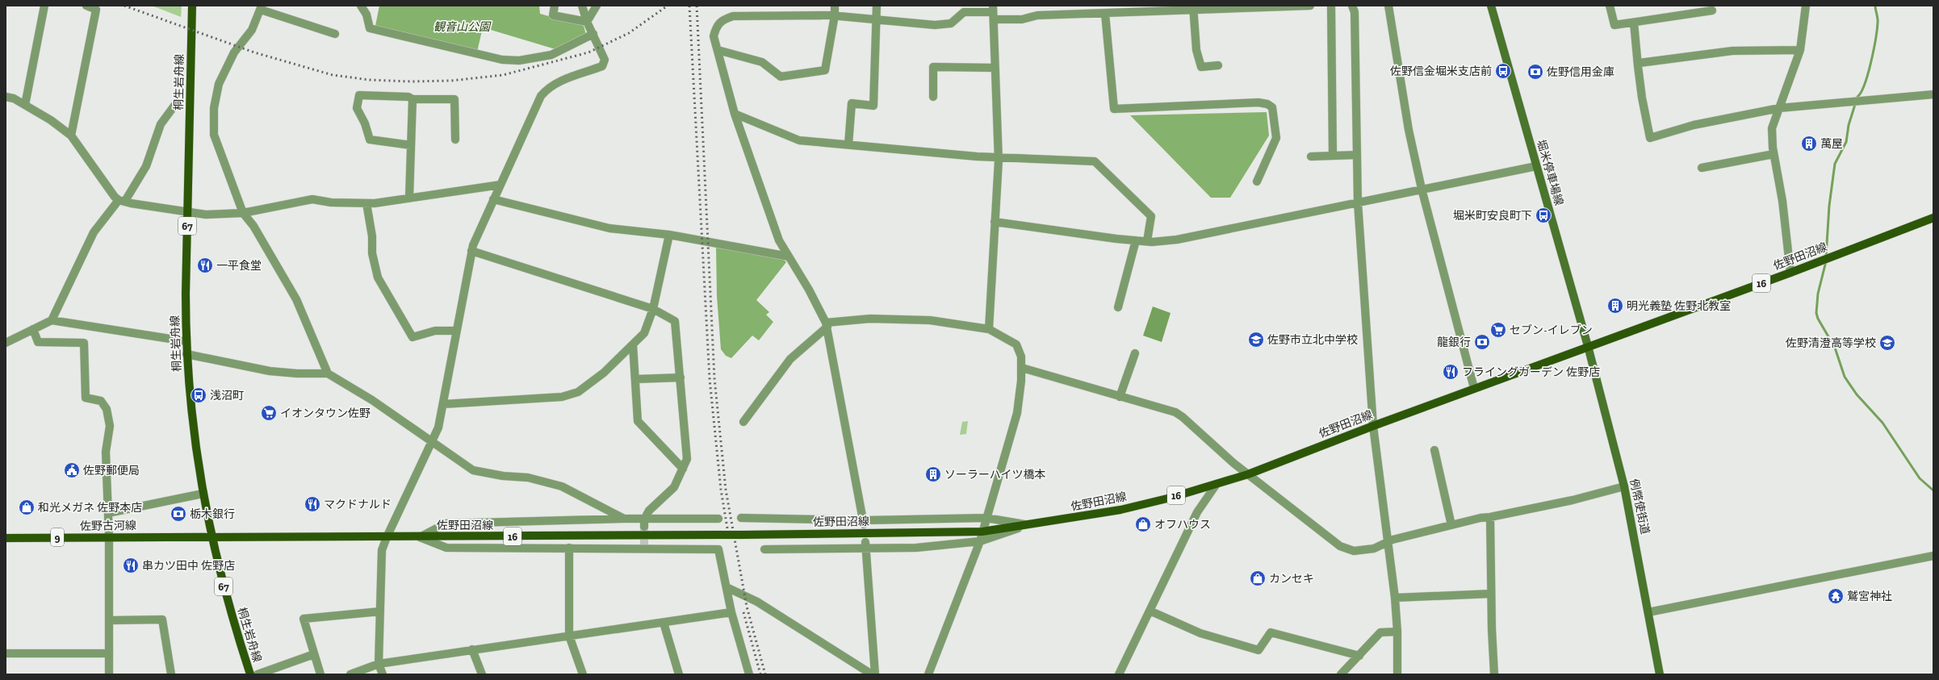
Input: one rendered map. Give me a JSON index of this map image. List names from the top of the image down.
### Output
{
  "streets": {
    "main road": [
      "桐生岩舟線",
      "堀米停車場線",
      "67",
      "佐野田沼線",
      "16",
      "例幣使街道",
      "佐野古河線",
      "9"
    ]
  },
  "crossings": [
    ["桐生岩舟線", "佐野田沼線"],
    ["桐生岩舟線", "佐野古河線"],
    ["堀米停車場線", "佐野田沼線"],
    ["堀米停車場線", "例幣使街道"],
    ["佐野田沼線", "例幣使街道"],
    ["佐野田沼線", "佐野古河線"]
  ],
  "parks": ["観音山公園"],
  "places": {
    "bus stop": ["佐野信金堀米支店前", "堀米町安良町下", "浅沼町"],
    "bank": ["佐野信用金庫", "龍銀行", "栃木銀行"],
    "building": ["萬屋", "明光義塾 佐野北教室", "ソーラーハイツ橋本"],
    "restaurant": [
      "一平食堂",
      "フライングガーデン 佐野店",
      "マクドナルド",
      "串カツ田中 佐野店"
    ],
    "supermarket": ["セブン-イレブン", "イオンタウン佐野"],
    "school or university": ["佐野市立北中学校", "佐野清澄高等学校"],
    "public building": ["佐野郵便局"],
    "shop": ["和光メガネ 佐野本店", "オフハウス", "カンセキ"],
    "temple": ["鷲宮神社"]
  }
}
